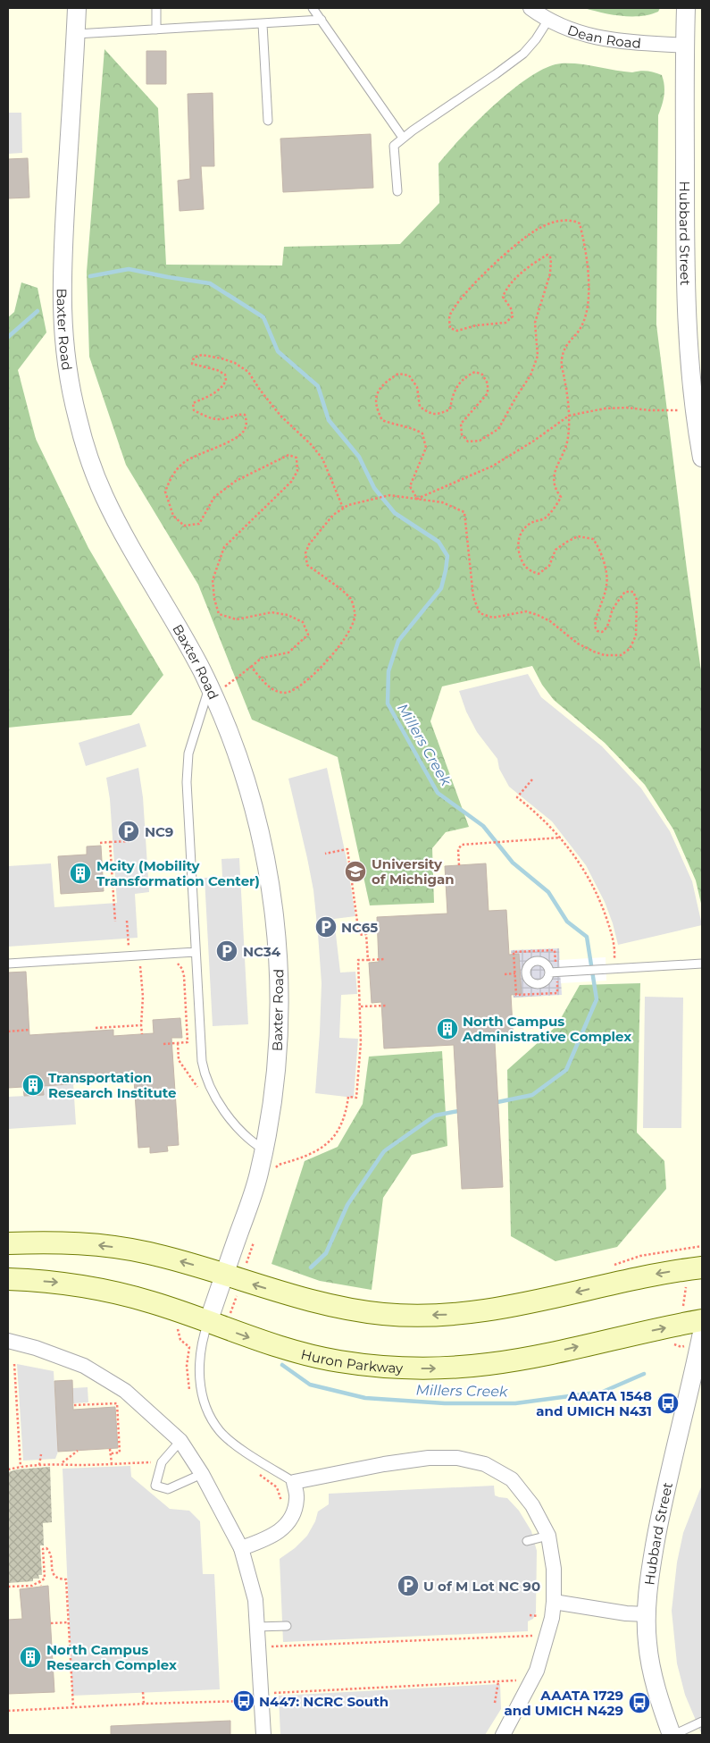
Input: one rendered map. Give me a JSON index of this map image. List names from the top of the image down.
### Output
{
  "streets": {
    "main road": ["Huron Parkway"],
    "street": ["Dean Road", "Hubbard Street", "Baxter Road"]
  },
  "crossings": [
    ["Dean Road", "Hubbard Street"],
    ["Baxter Road", "Huron Parkway"]
  ],
  "water": ["Millers Creek"],
  "places": {
    "parking": [
      "NC9",
      "NC65",
      "NC34",
      "U of M Lot NC 90"
    ],
    "school or university": ["University of Michigan"],
    "building": [
      "Mcity (Mobility Transformation Center)",
      "North Campus Administrative Complex",
      "Transportation Research Institute",
      "North Campus Research Complex"
    ],
    "bus stop": ["AAATA 1548 and UMICH N431", "N447: NCRC South", "AAATA 1729 and UMICH N429"]
  }
}
